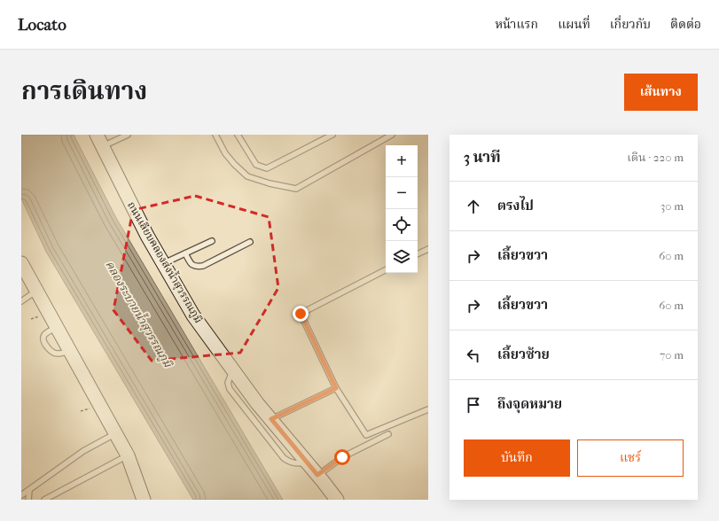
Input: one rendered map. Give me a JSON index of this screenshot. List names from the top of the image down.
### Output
{
  "streets": {
    "main road": ["ถนนเลียบคลองส่งน้ำสุวรรณภูมิ"]
  },
  "water": ["คลองระบายน้ำสุวรรณภูมิ"],
  "page": {
    "header": "Locato",
    "nav": [
      "หน้าแรก",
      "แผนที่",
      "เกี่ยวกับ",
      "ติดต่อ"
    ],
    "title": "การเดินทาง",
    "buttons": [
      "เส้นทาง",
      ["บันทึก", "แชร์"]
    ],
    "heading": ["3 นาที", "เดิน · 220 m"],
    "map_buttons": ["+", "−"],
    "list": [
      ["ตรงไป", "30 m"],
      ["เลี้ยวขวา", "60 m"],
      ["เลี้ยวขวา", "60 m"],
      ["เลี้ยวซ้าย", "70 m"],
      "ถึงจุดหมาย"
    ]
  }
}
